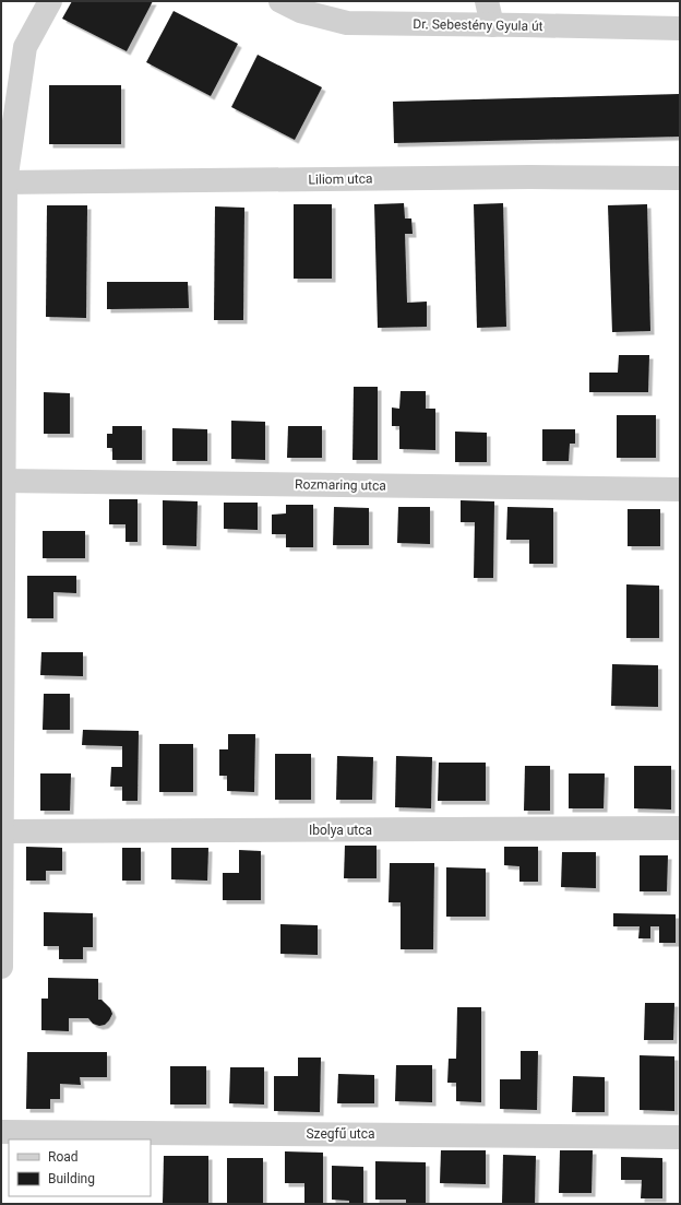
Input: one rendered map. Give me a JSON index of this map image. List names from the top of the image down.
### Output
{
  "streets": {
    "street": [
      "Dr. Sebestény Gyula út",
      "Liliom utca",
      "Rozmaring utca",
      "Ibolya utca",
      "Szegfű utca"
    ]
  },
  "legend": ["Road", "Building"]
}
